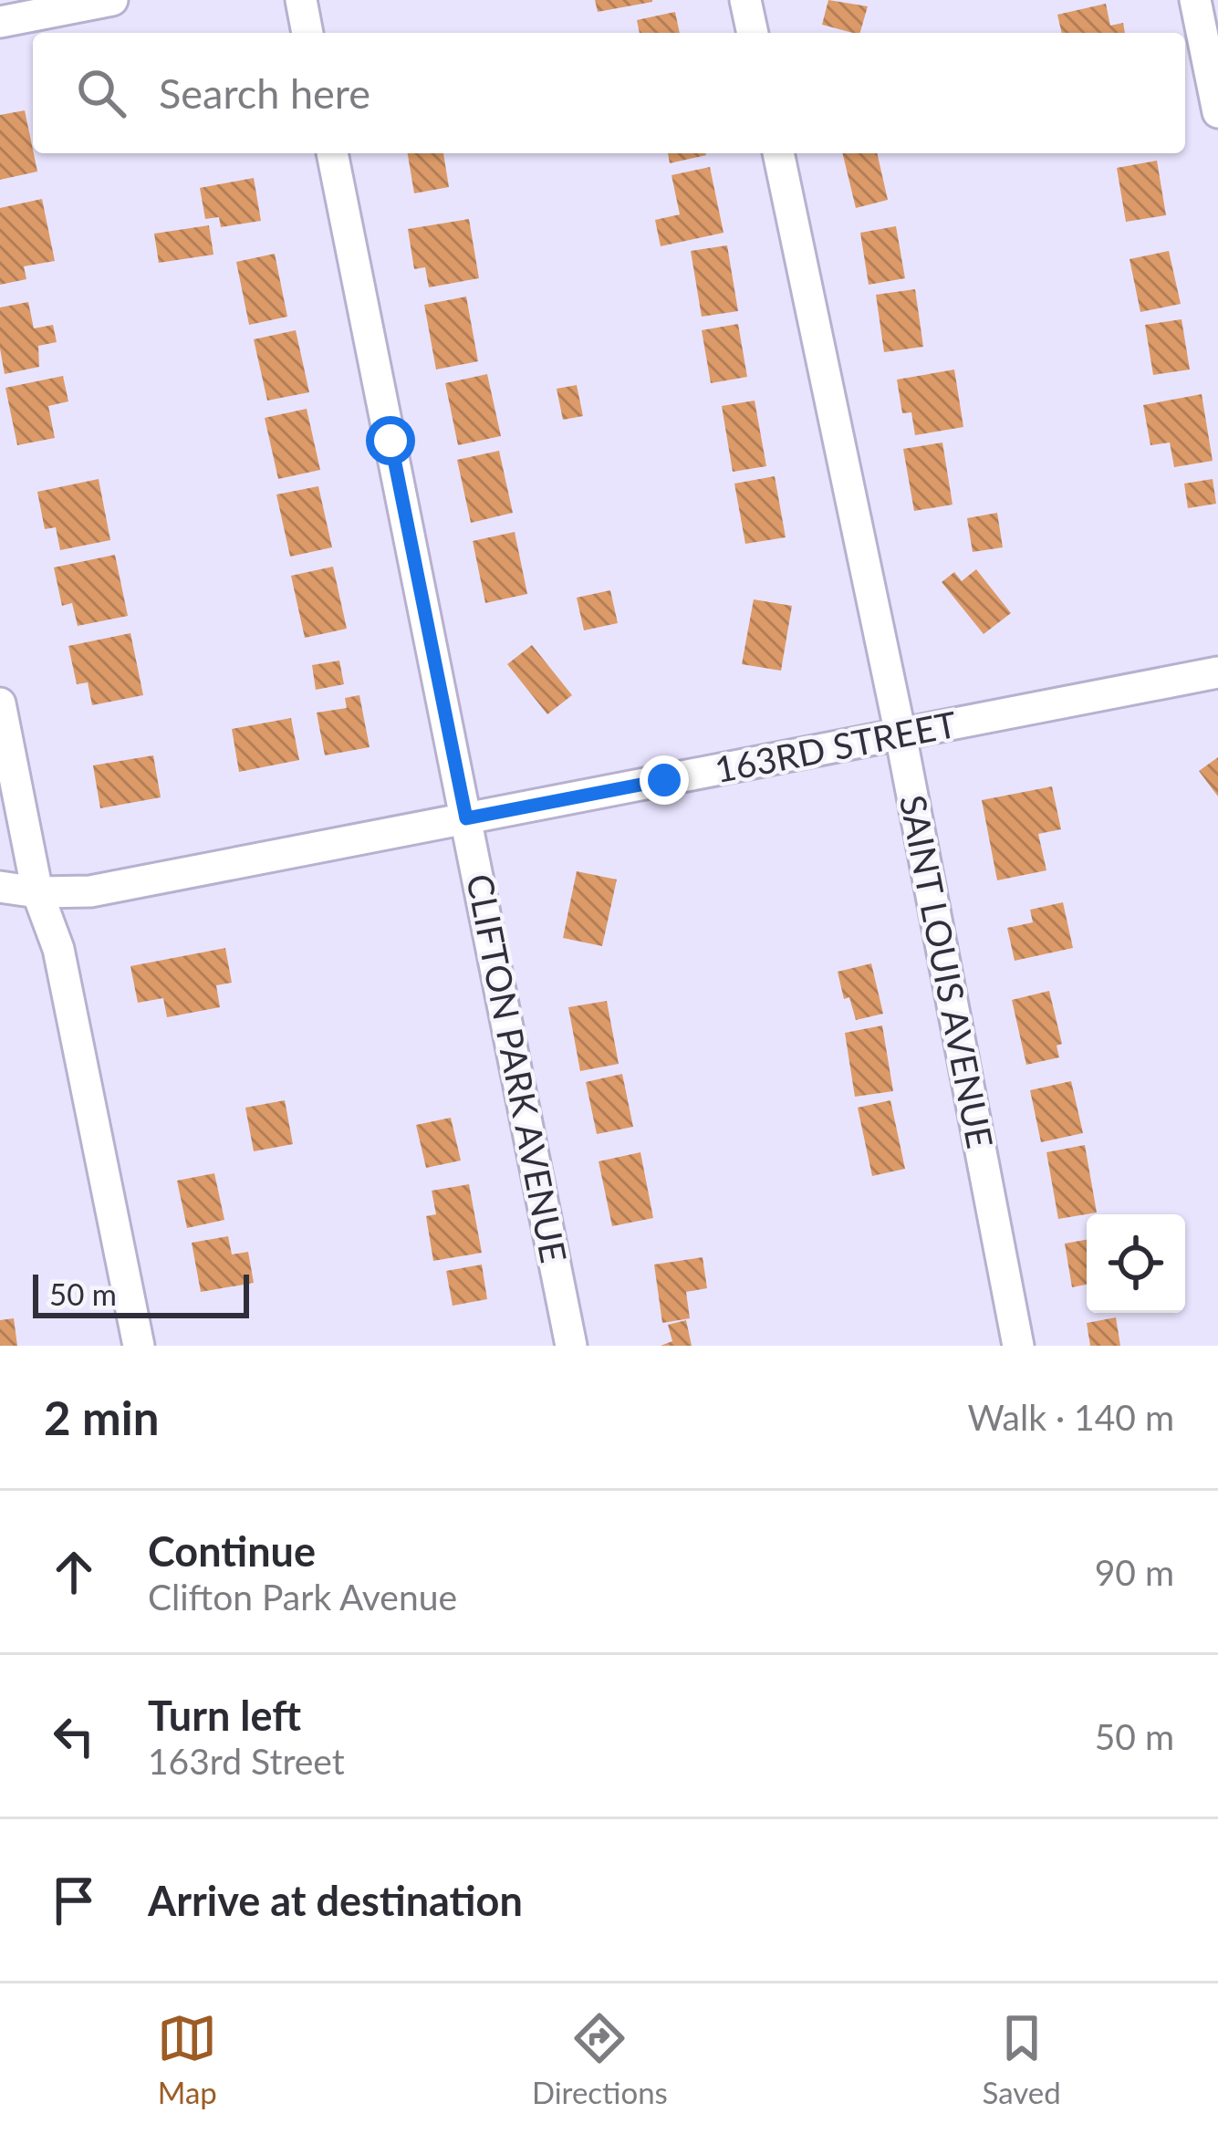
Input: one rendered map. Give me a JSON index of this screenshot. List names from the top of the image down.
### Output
{
  "streets": {
    "street": ["163RD STREET", "SAINT LOUIS AVENUE", "CLIFTON PARK AVENUE"]
  },
  "crossings": [
    ["163RD STREET", "SAINT LOUIS AVENUE"],
    ["163RD STREET", "CLIFTON PARK AVENUE"]
  ],
  "scale_bar": "50 m",
  "page": {
    "search": "Search here",
    "scale": "50 m",
    "heading": ["2 min", "Walk · 140 m"],
    "list": [
      ["Continue", "Clifton Park Avenue", "90 m"],
      ["Turn left", "163rd Street", "50 m"],
      "Arrive at destination"
    ],
    "nav": ["Map", "Directions", "Saved"]
  }
}
